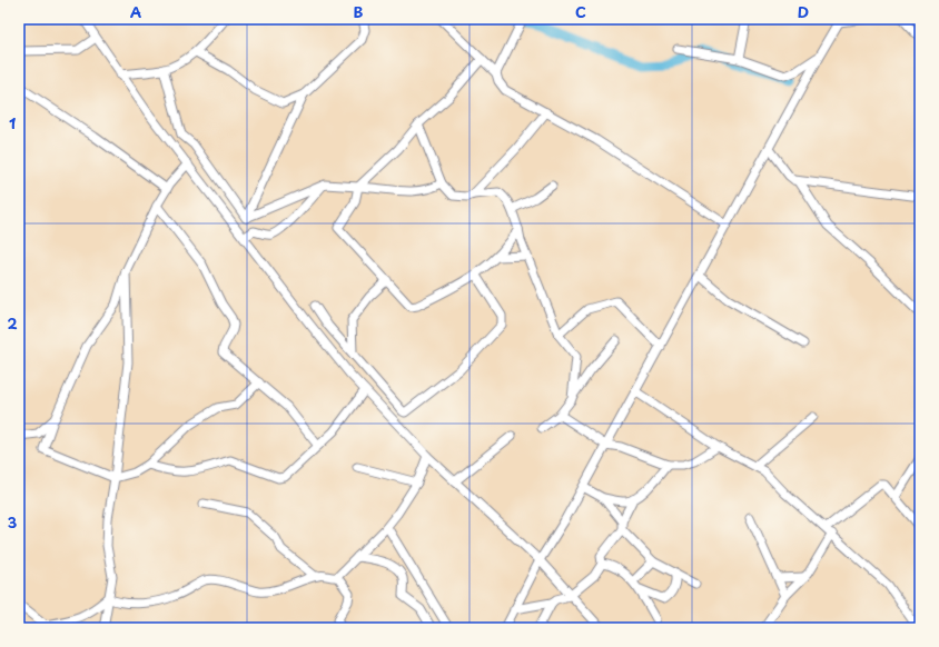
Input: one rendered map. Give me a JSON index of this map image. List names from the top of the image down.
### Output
{
  "grid": {
    "columns": [
      "A",
      "B",
      "C",
      "D"
    ],
    "rows": ["1", "2", "3"]
  }
}
